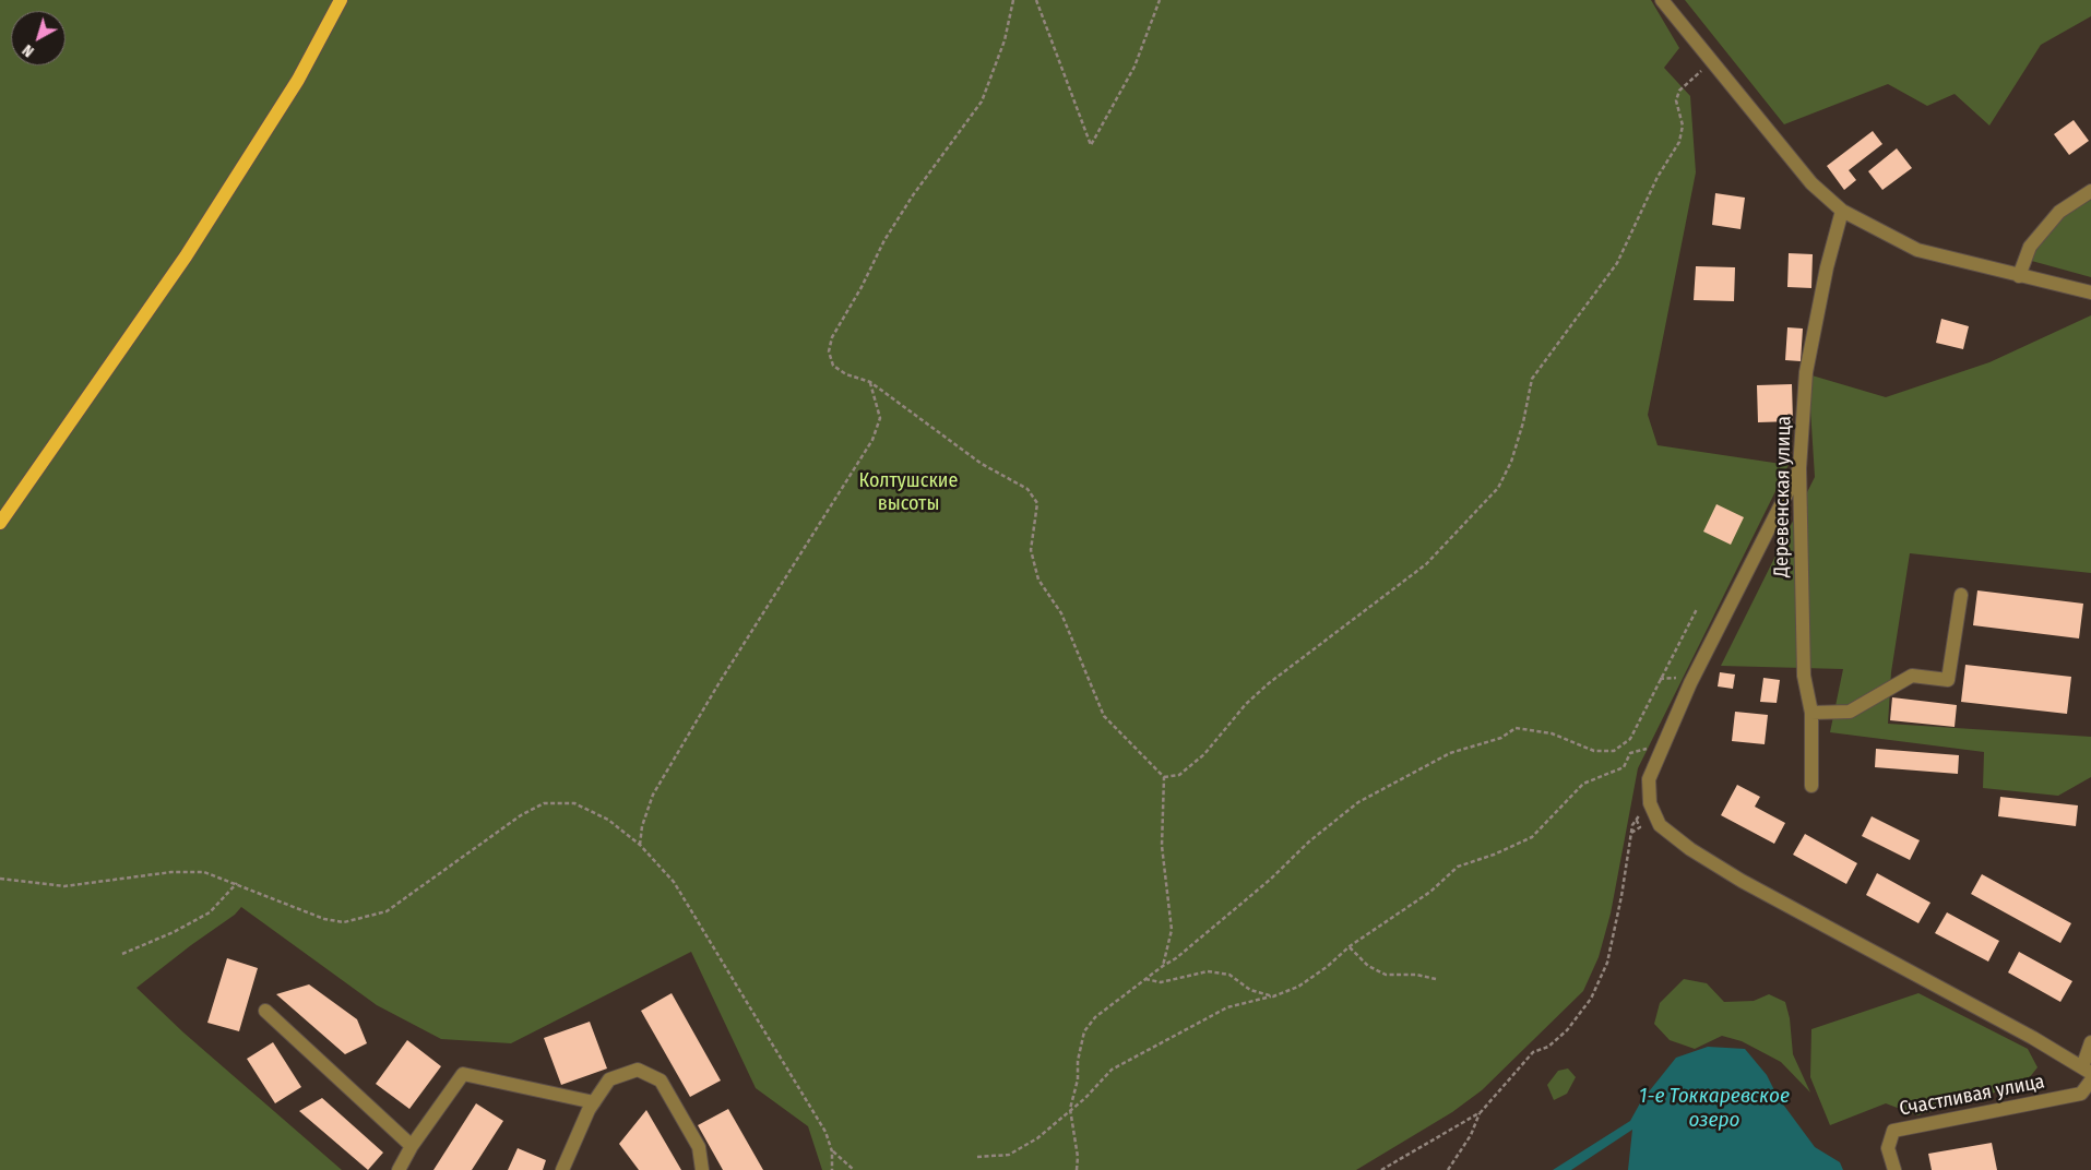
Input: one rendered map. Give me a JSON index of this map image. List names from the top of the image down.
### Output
{
  "streets": {
    "street": ["Деревенская улица", "Счастливая улица"]
  },
  "water": ["1-е Токкаревское озеро"],
  "parks": ["Колтушские высоты"],
  "north": "bottom left"
}
